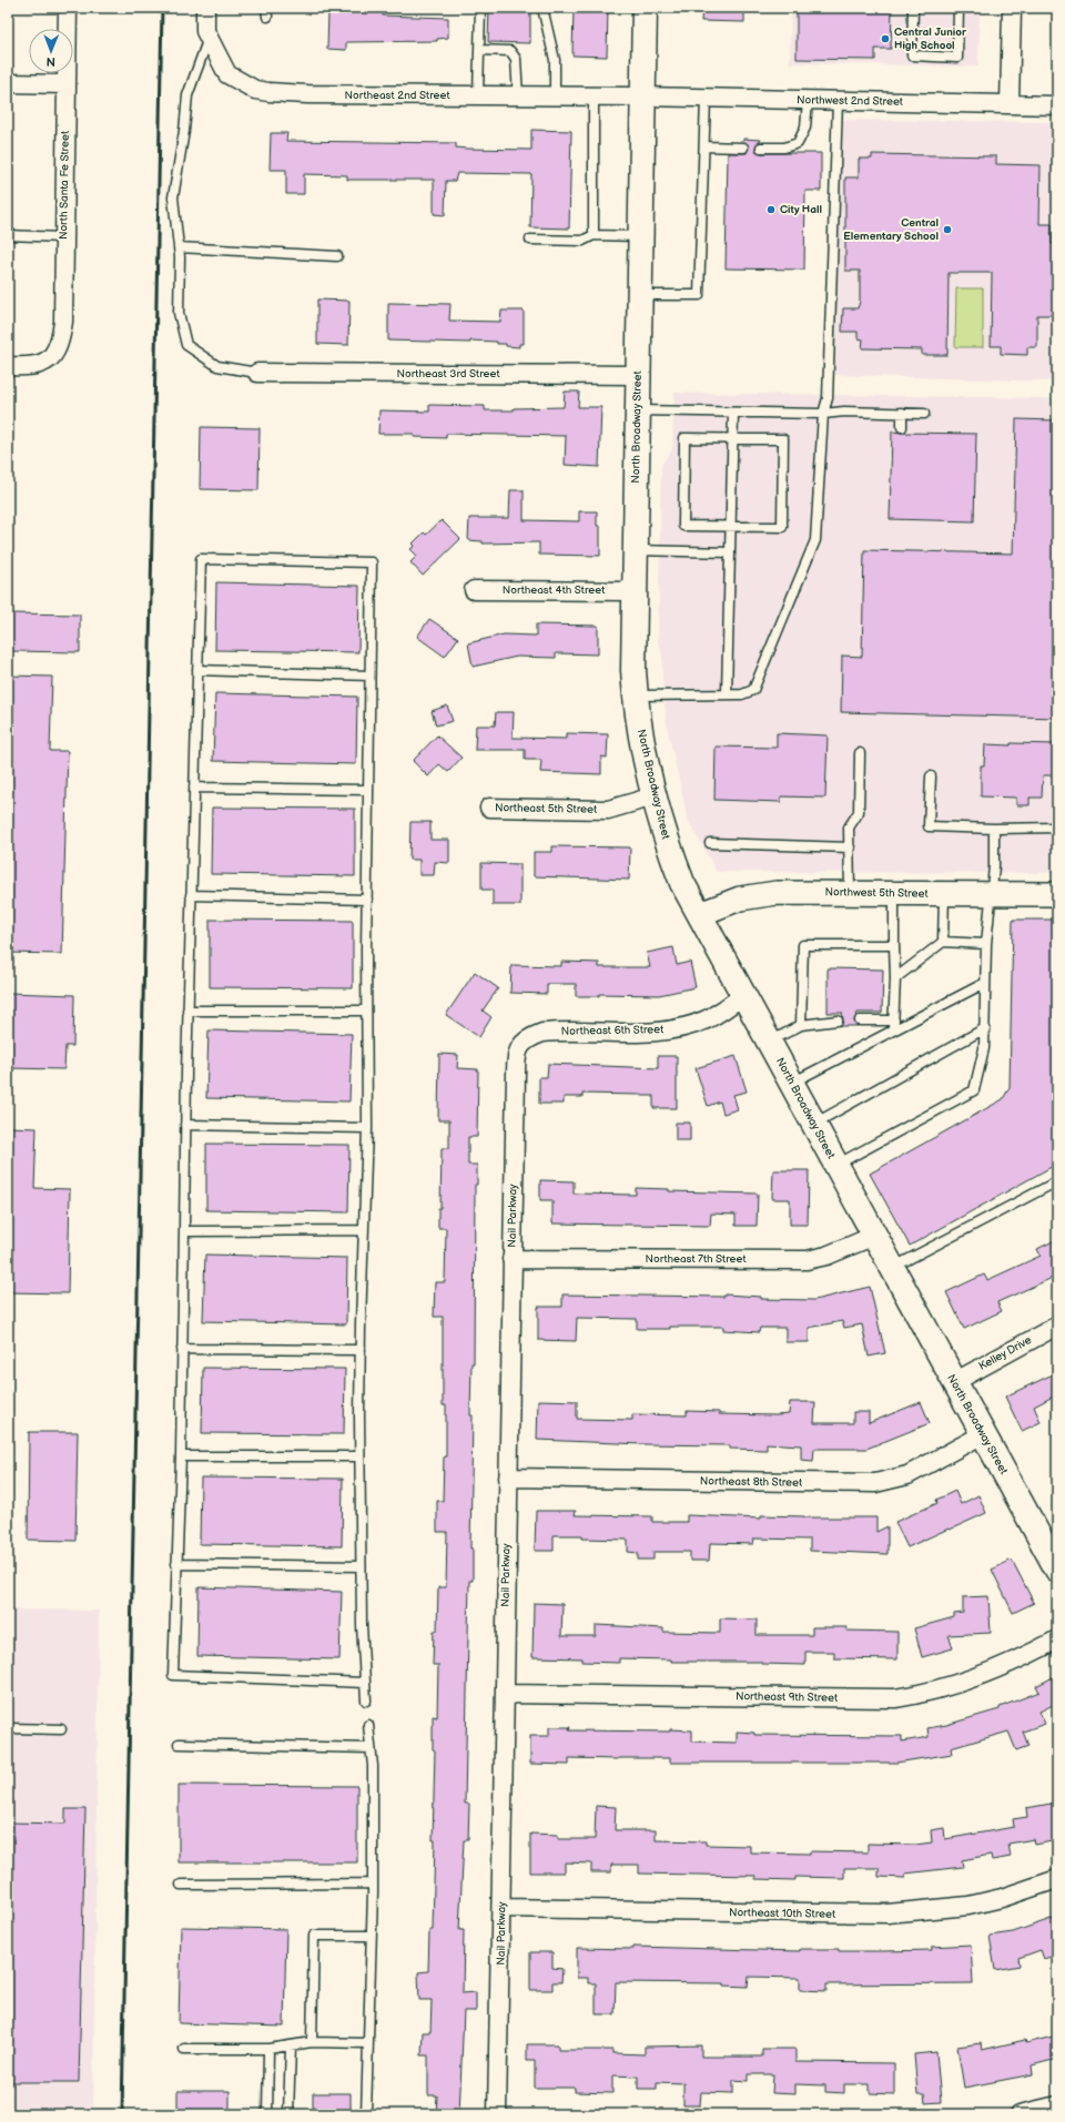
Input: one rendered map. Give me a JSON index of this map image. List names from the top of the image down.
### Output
{
  "streets": {
    "main road": ["North Broadway Street"],
    "street": [
      "Northeast 2nd Street",
      "Northwest 2nd Street",
      "North Santa Fe Street",
      "Northeast 3rd Street",
      "Northeast 4th Street",
      "Northeast 5th Street",
      "Northwest 5th Street",
      "Northeast 6th Street",
      "Nail Parkway",
      "Northeast 7th Street",
      "Kelley Drive",
      "Northeast 8th Street",
      "Northeast 9th Street",
      "Northeast 10th Street"
    ]
  },
  "crossings": [
    ["Northeast 2nd Street", "Northwest 2nd Street"],
    ["Northeast 2nd Street", "North Broadway Street"],
    ["Northwest 2nd Street", "North Broadway Street"],
    ["Northeast 3rd Street", "North Broadway Street"],
    ["North Broadway Street", "Northeast 4th Street"],
    ["North Broadway Street", "Northeast 5th Street"],
    ["North Broadway Street", "Northwest 5th Street"],
    ["North Broadway Street", "Northeast 6th Street"],
    ["North Broadway Street", "Northeast 7th Street"],
    ["North Broadway Street", "Kelley Drive"],
    ["North Broadway Street", "Northeast 8th Street"],
    ["Northeast 6th Street", "Nail Parkway"],
    ["Nail Parkway", "Northeast 7th Street"],
    ["Nail Parkway", "Northeast 8th Street"],
    ["Nail Parkway", "Northeast 9th Street"],
    ["Nail Parkway", "Northeast 10th Street"]
  ],
  "places": ["Central Junior High School", "City Hall", "Central Elementary School"],
  "north": "bottom"
}
